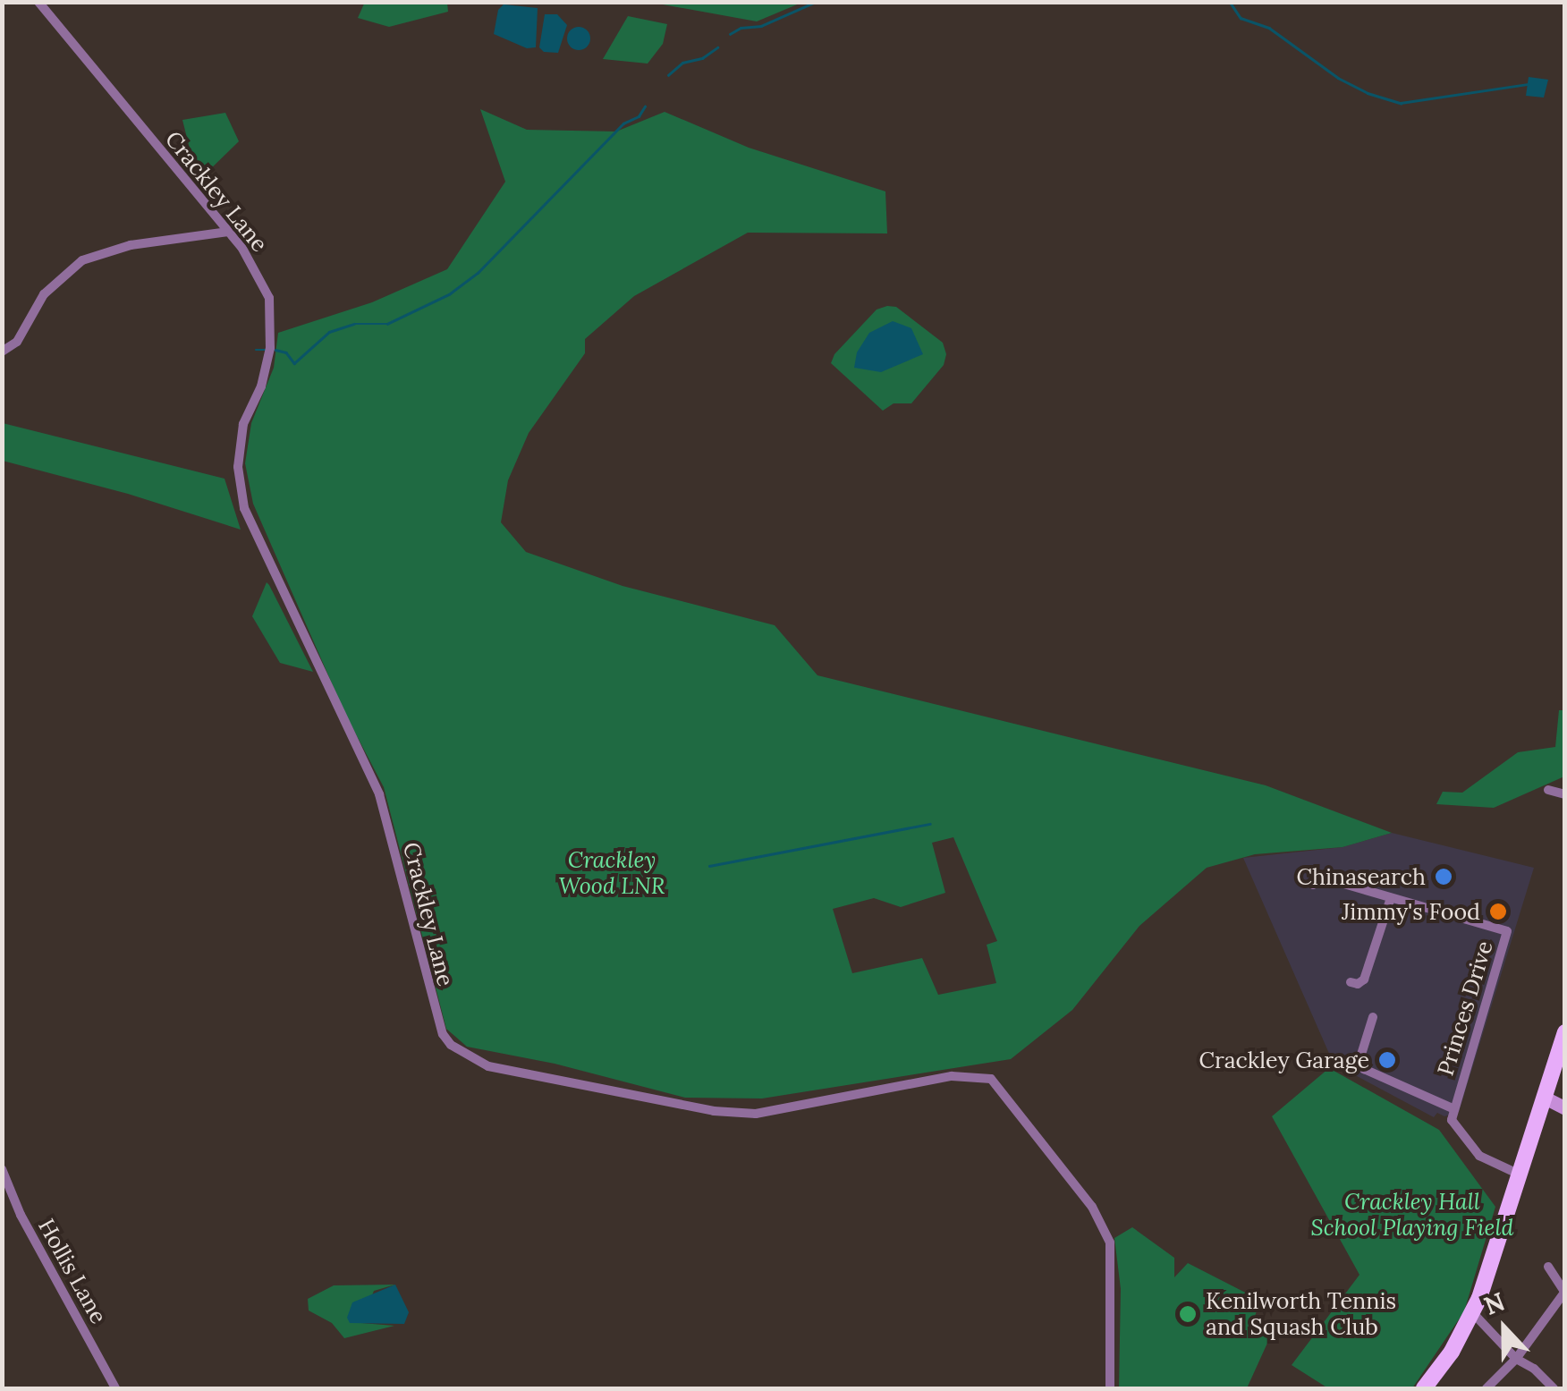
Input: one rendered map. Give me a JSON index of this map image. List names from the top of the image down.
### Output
{
  "streets": {
    "street": ["Crackley Lane", "Princes Drive", "Hollis Lane"]
  },
  "parks": ["Crackley Wood LNR", "Crackley Hall School Playing Field"],
  "places": [
    "Chinasearch",
    "Jimmy's Food",
    "Crackley Garage",
    "Kenilworth Tennis and Squash Club"
  ],
  "north": "top"
}
